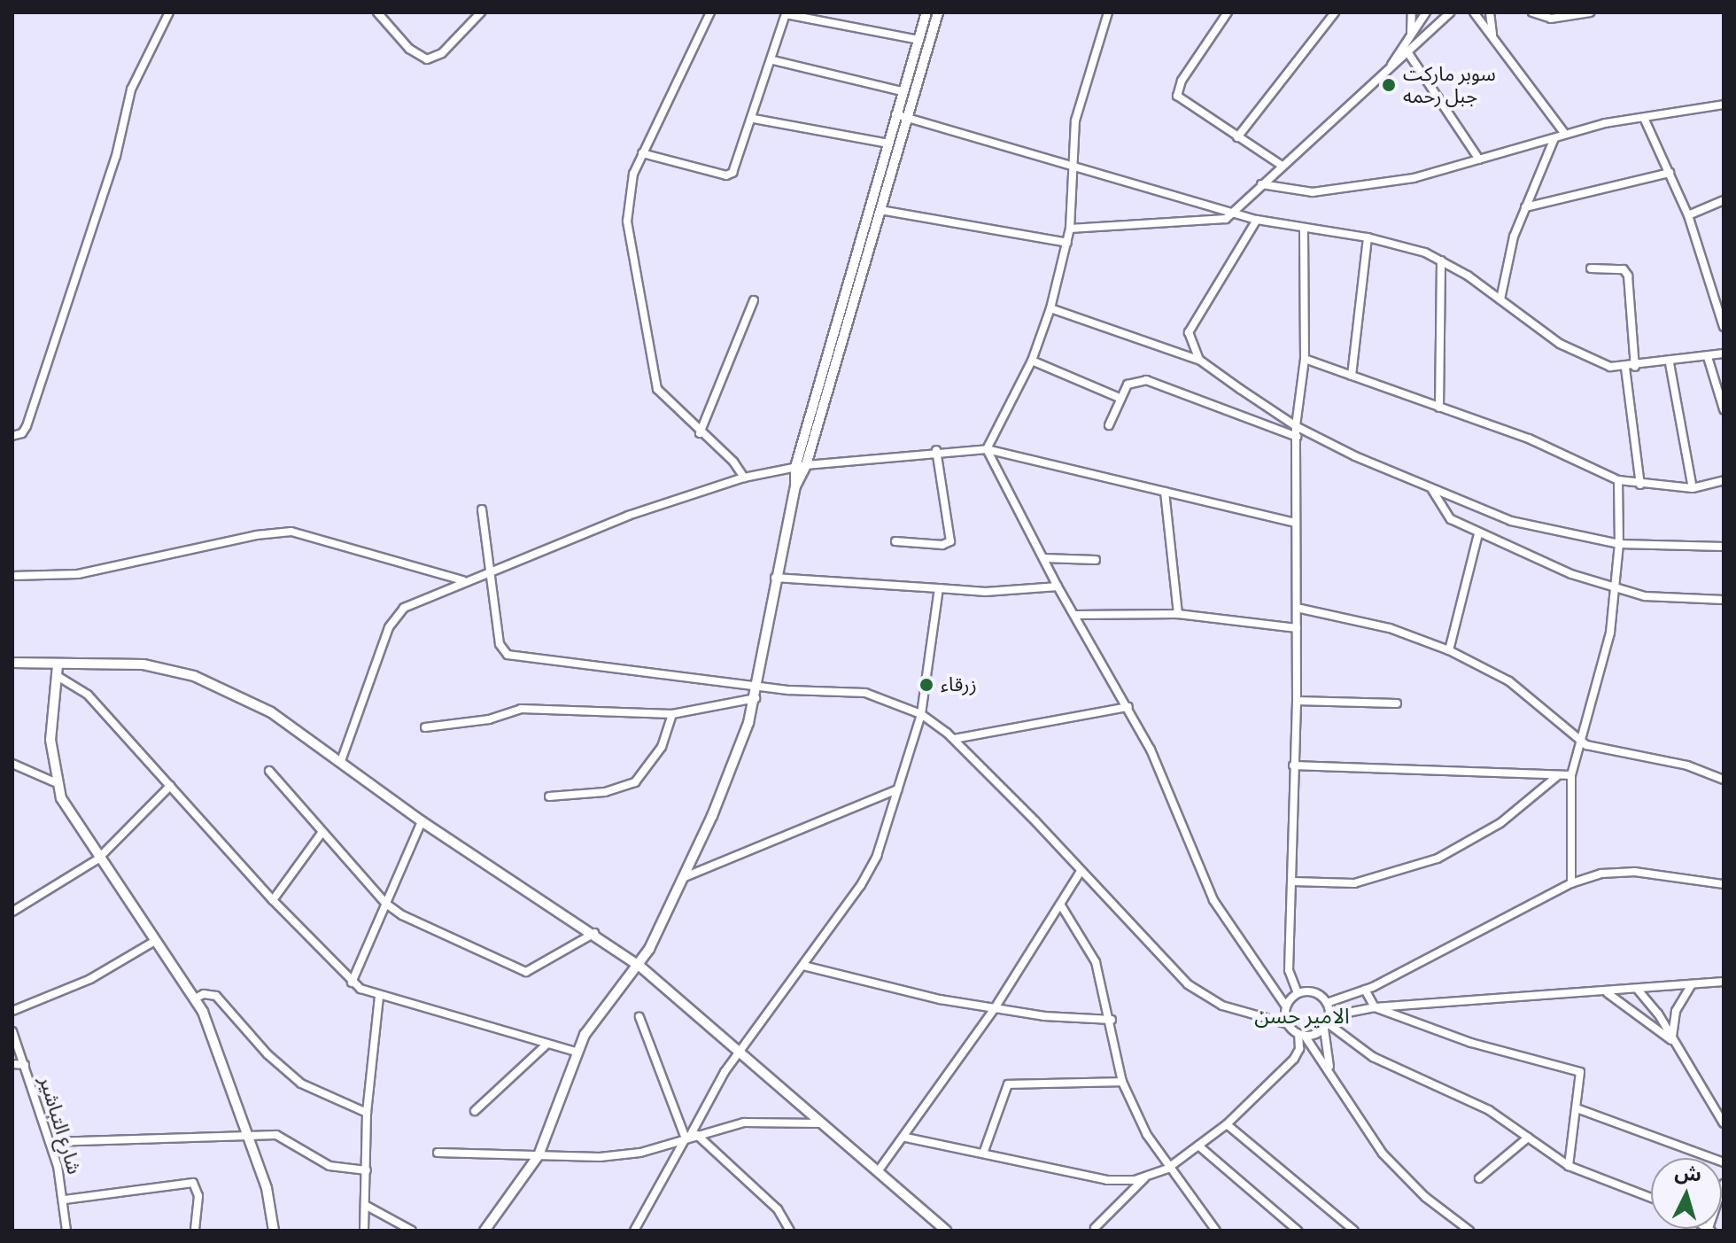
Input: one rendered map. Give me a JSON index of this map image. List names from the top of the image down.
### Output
{
  "streets": {
    "street": ["شارع التباشير"]
  },
  "districts": ["الامير حسن"],
  "places": ["سوبر ماركت جبل رحمه", "زرقاء"],
  "north": "top"
}
